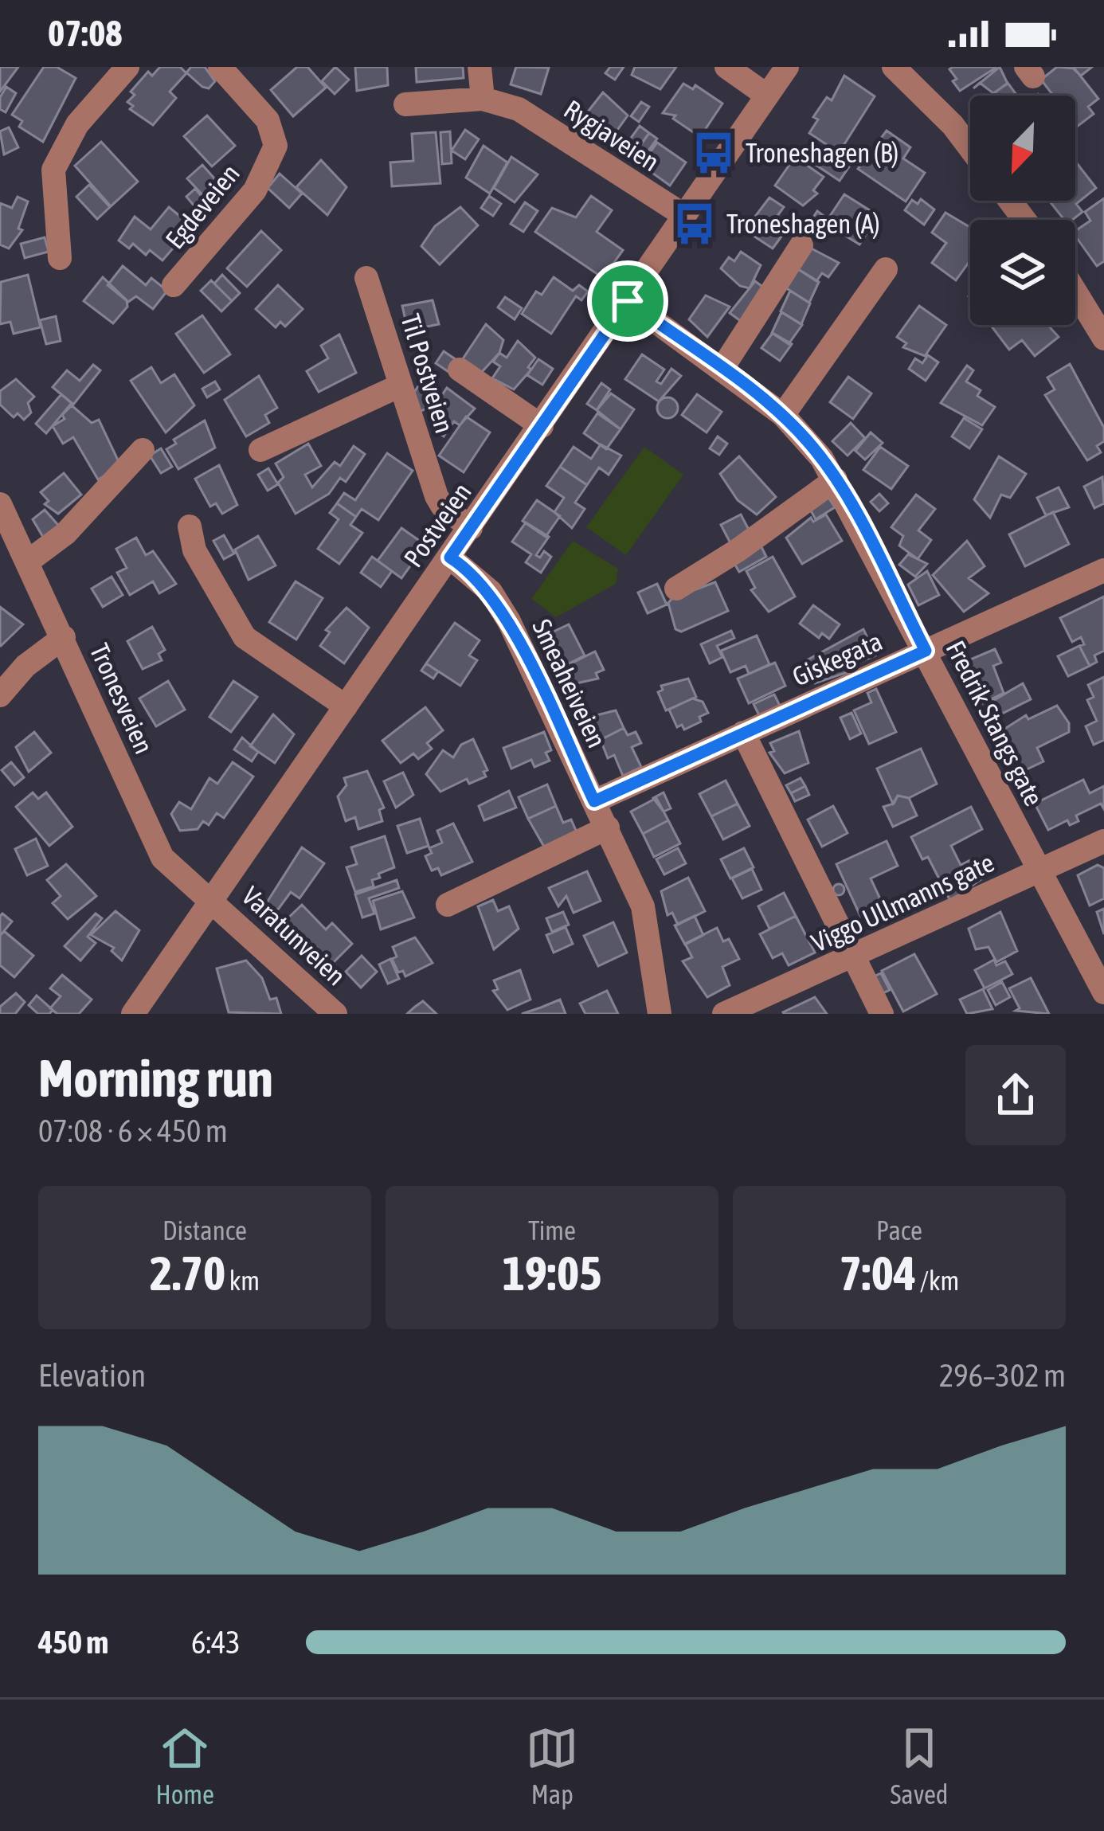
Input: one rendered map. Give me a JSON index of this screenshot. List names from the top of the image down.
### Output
{
  "streets": {
    "street": [
      "Rygjaveien",
      "Egdeveien",
      "Til Postveien",
      "Postveien",
      "Giskegata",
      "Smeaheiveien",
      "Tronesveien",
      "Fredrik Stangs gate",
      "Viggo Ullmanns gate",
      "Varatunveien"
    ]
  },
  "crossings": [
    ["Rygjaveien", "Postveien"],
    ["Til Postveien", "Postveien"],
    ["Postveien", "Smeaheiveien"],
    ["Postveien", "Tronesveien"],
    ["Postveien", "Fredrik Stangs gate"],
    ["Postveien", "Varatunveien"],
    ["Giskegata", "Smeaheiveien"],
    ["Giskegata", "Fredrik Stangs gate"],
    ["Tronesveien", "Varatunveien"],
    ["Fredrik Stangs gate", "Viggo Ullmanns gate"]
  ],
  "places": {
    "bus stop": ["Troneshagen (B)", "Troneshagen (A)"]
  },
  "north": "bottom left",
  "page": {
    "status": "07:08",
    "heading": ["Morning run", "07:08 · 6 × 450 m"],
    "stats": [
      ["Distance", "2.70 km"],
      ["Time", "19:05"],
      ["Pace", "7:04 /km"]
    ],
    "chart": ["Elevation", "296–302 m"],
    "list": [
      {
        "name": "450 m",
        "note": "6:43"
      }
    ],
    "tabs": ["Home", "Map", "Saved"]
  }
}
